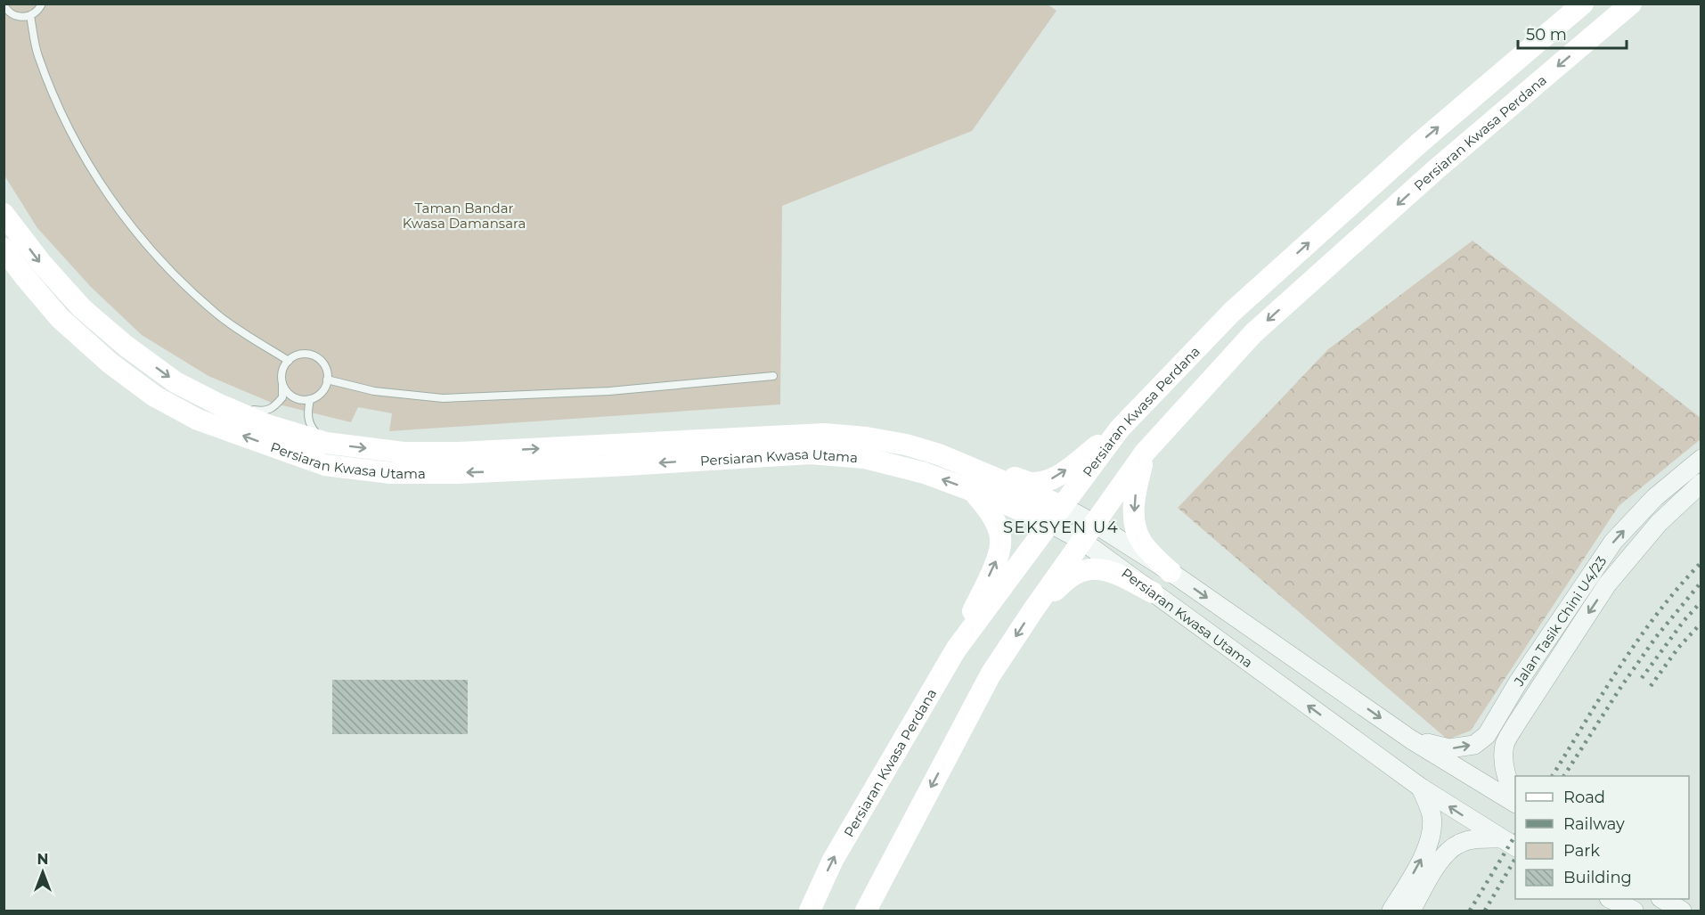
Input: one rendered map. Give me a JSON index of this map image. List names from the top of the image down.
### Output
{
  "streets": {
    "main road": ["Persiaran Kwasa Perdana", "Persiaran Kwasa Utama"],
    "street": ["Jalan Tasik Chini U4/23"]
  },
  "crossings": [
    ["Persiaran Kwasa Perdana", "Persiaran Kwasa Utama"],
    ["Persiaran Kwasa Utama", "Jalan Tasik Chini U4/23"]
  ],
  "districts": ["SEKSYEN U4"],
  "parks": ["Taman Bandar Kwasa Damansara"],
  "legend": [
    "Road",
    "Railway",
    "Park",
    "Building"
  ],
  "scale_bar": "50 m",
  "north": "top"
}
